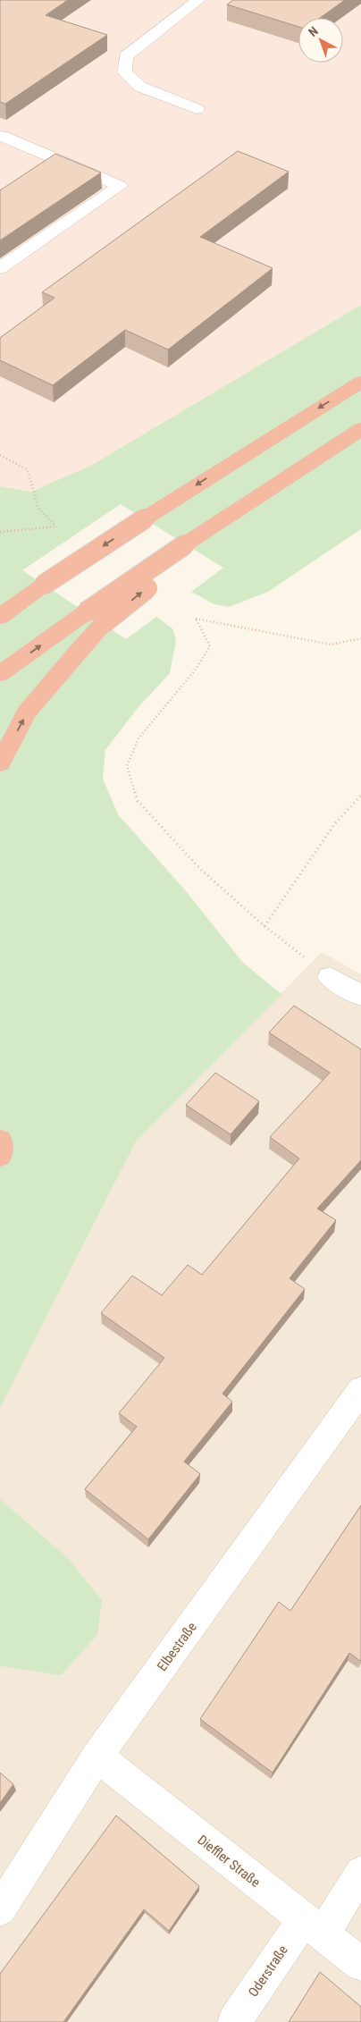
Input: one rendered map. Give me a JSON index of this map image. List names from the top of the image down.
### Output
{
  "streets": {
    "street": ["Elbestraße", "Dieffler Straße", "Oderstraße"]
  },
  "crossings": [
    ["Elbestraße", "Dieffler Straße"],
    ["Dieffler Straße", "Oderstraße"]
  ],
  "north": "top left"
}
